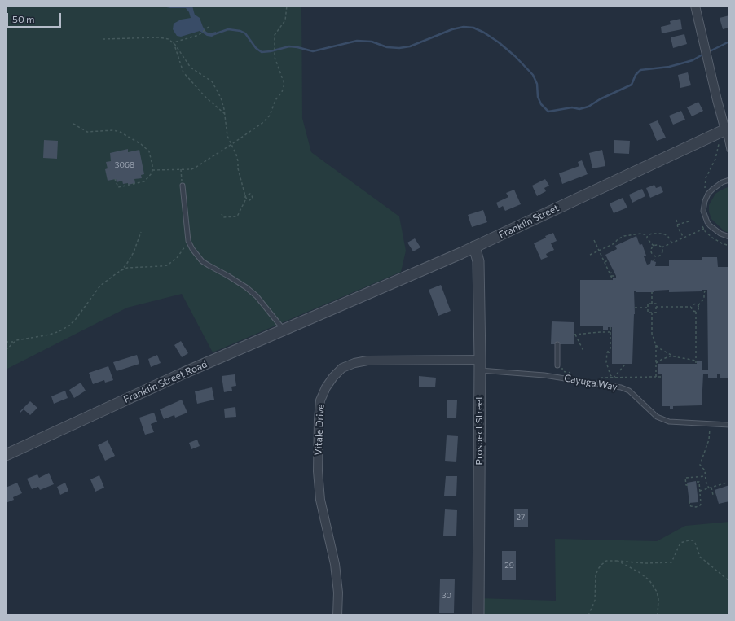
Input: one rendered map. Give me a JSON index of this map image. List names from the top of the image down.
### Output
{
  "streets": {
    "street": [
      "Franklin Street",
      "Franklin Street Road",
      "Vitale Drive",
      "Prospect Street"
    ],
    "lane": ["Cayuga Way"]
  },
  "crossings": [
    ["Franklin Street", "Franklin Street Road"],
    ["Franklin Street", "Prospect Street"],
    ["Cayuga Way", "Vitale Drive"],
    ["Cayuga Way", "Prospect Street"],
    ["Vitale Drive", "Prospect Street"]
  ],
  "house_numbers": [
    "3068",
    "27",
    "29",
    "30"
  ],
  "scale_bar": "50 m"
}
